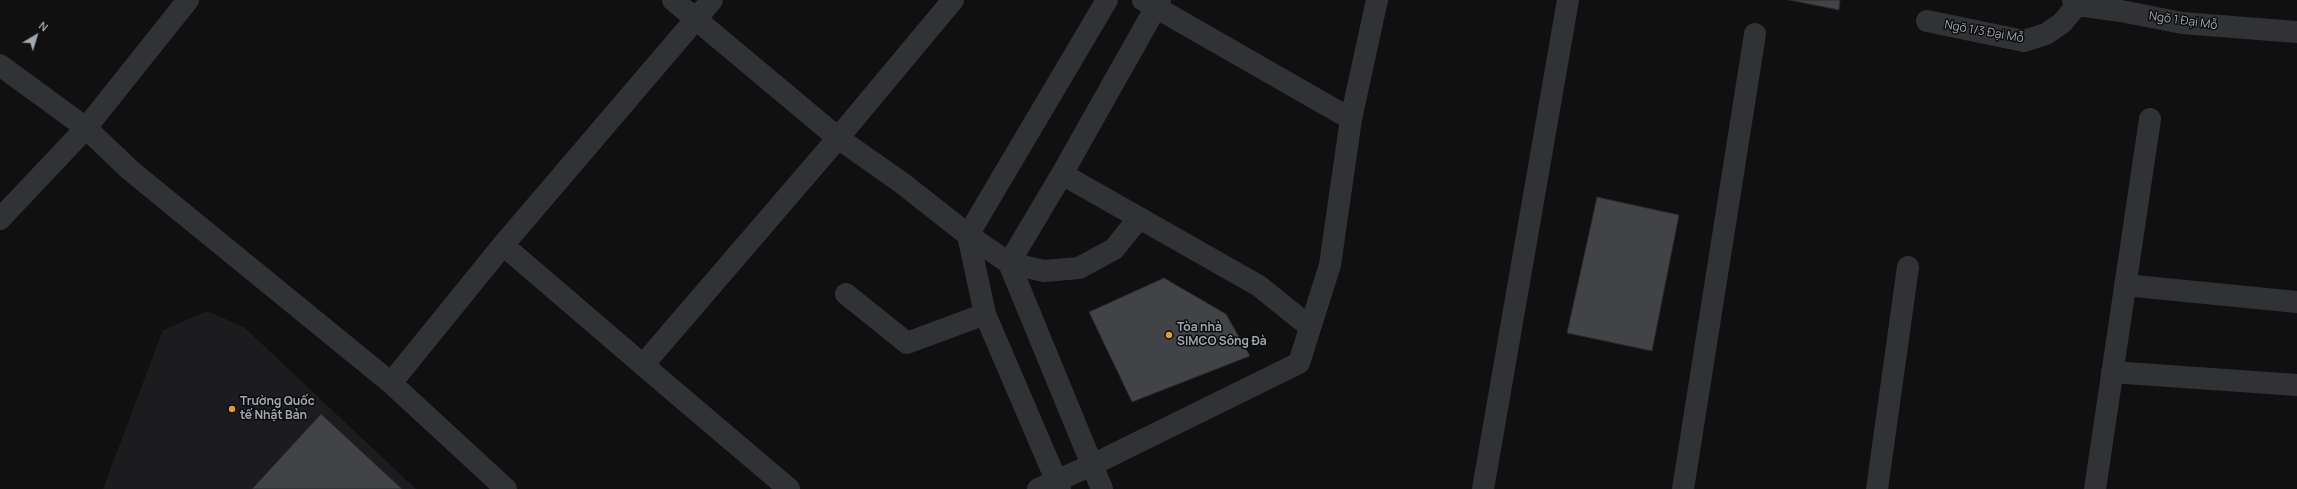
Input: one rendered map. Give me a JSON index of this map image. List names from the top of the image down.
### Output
{
  "streets": {
    "street": ["Ngõ 1 Đại Mỗ", "Ngõ 1/3 Đại Mỗ"]
  },
  "crossings": [
    ["Ngõ 1 Đại Mỗ", "Ngõ 1/3 Đại Mỗ"]
  ],
  "places": ["Tòa nhà SIMCO Sông Đà", "Trường Quốc tế Nhật Bản"],
  "north": "top right"
}
